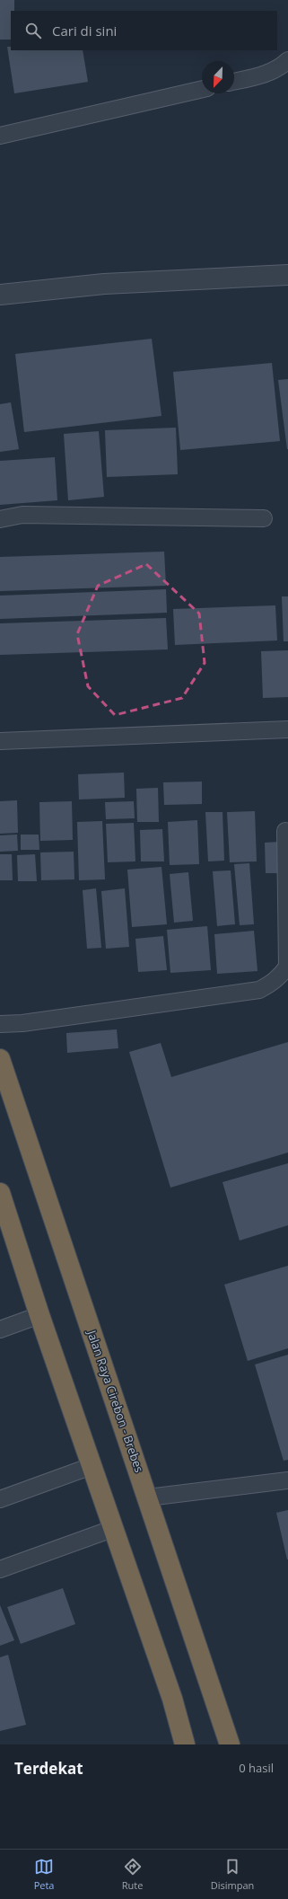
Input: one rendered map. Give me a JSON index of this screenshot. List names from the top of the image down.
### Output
{
  "streets": {
    "highway": ["Jalan Raya Cirebon - Brebes"]
  },
  "north": "bottom left",
  "page": {
    "search": "Cari di sini",
    "heading": ["Terdekat", "0 hasil"],
    "nav": ["Peta", "Rute", "Disimpan"]
  }
}
